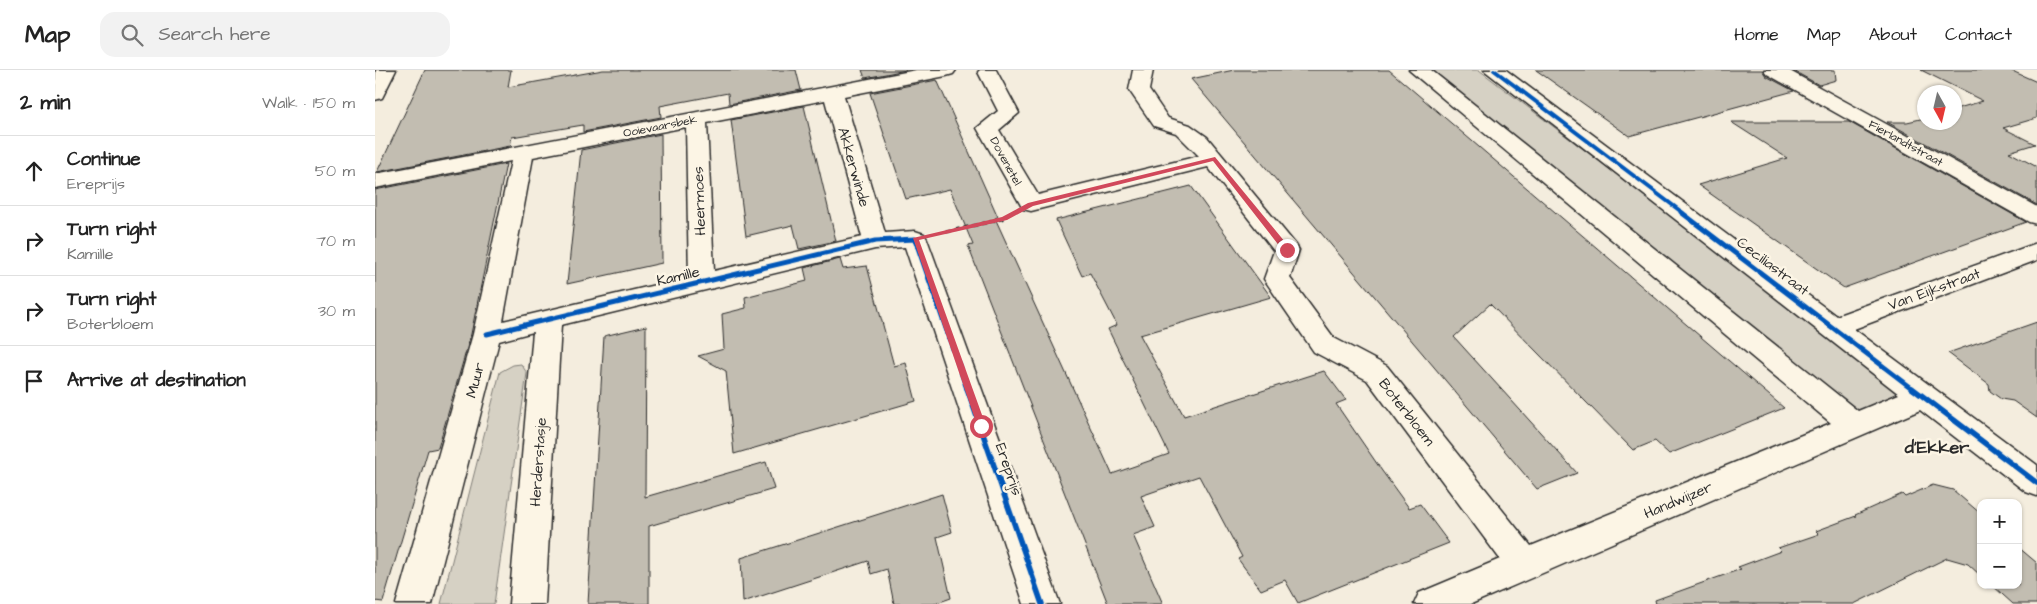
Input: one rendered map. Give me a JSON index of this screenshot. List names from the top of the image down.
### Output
{
  "streets": {
    "street": [
      "Ooievaarsbek",
      "Fierlandtstraat",
      "Dovenetel",
      "Akkerwinde",
      "Heermoes",
      "Ceciliastraat",
      "Kamille",
      "Van Eijkstraat",
      "Muur",
      "Boterbloem",
      "Herderstasje",
      "Ereprijs",
      "Handwijzer"
    ]
  },
  "crossings": [
    ["Ooievaarsbek", "Dovenetel"],
    ["Ooievaarsbek", "Akkerwinde"],
    ["Ooievaarsbek", "Heermoes"],
    ["Ooievaarsbek", "Muur"],
    ["Akkerwinde", "Kamille"],
    ["Heermoes", "Kamille"],
    ["Ceciliastraat", "Van Eijkstraat"],
    ["Ceciliastraat", "Handwijzer"],
    ["Kamille", "Muur"],
    ["Kamille", "Herderstasje"],
    ["Boterbloem", "Handwijzer"]
  ],
  "districts": ["d'Ekker"],
  "north": "bottom",
  "page": {
    "header": "Map",
    "search": "Search here",
    "nav": [
      "Home",
      "Map",
      "About",
      "Contact"
    ],
    "heading": ["2 min", "Walk · 150 m"],
    "list": [
      ["Continue", "Ereprijs", "50 m"],
      ["Turn right", "Kamille", "70 m"],
      ["Turn right", "Boterbloem", "30 m"],
      "Arrive at destination"
    ],
    "map_buttons": ["+", "−"]
  }
}
